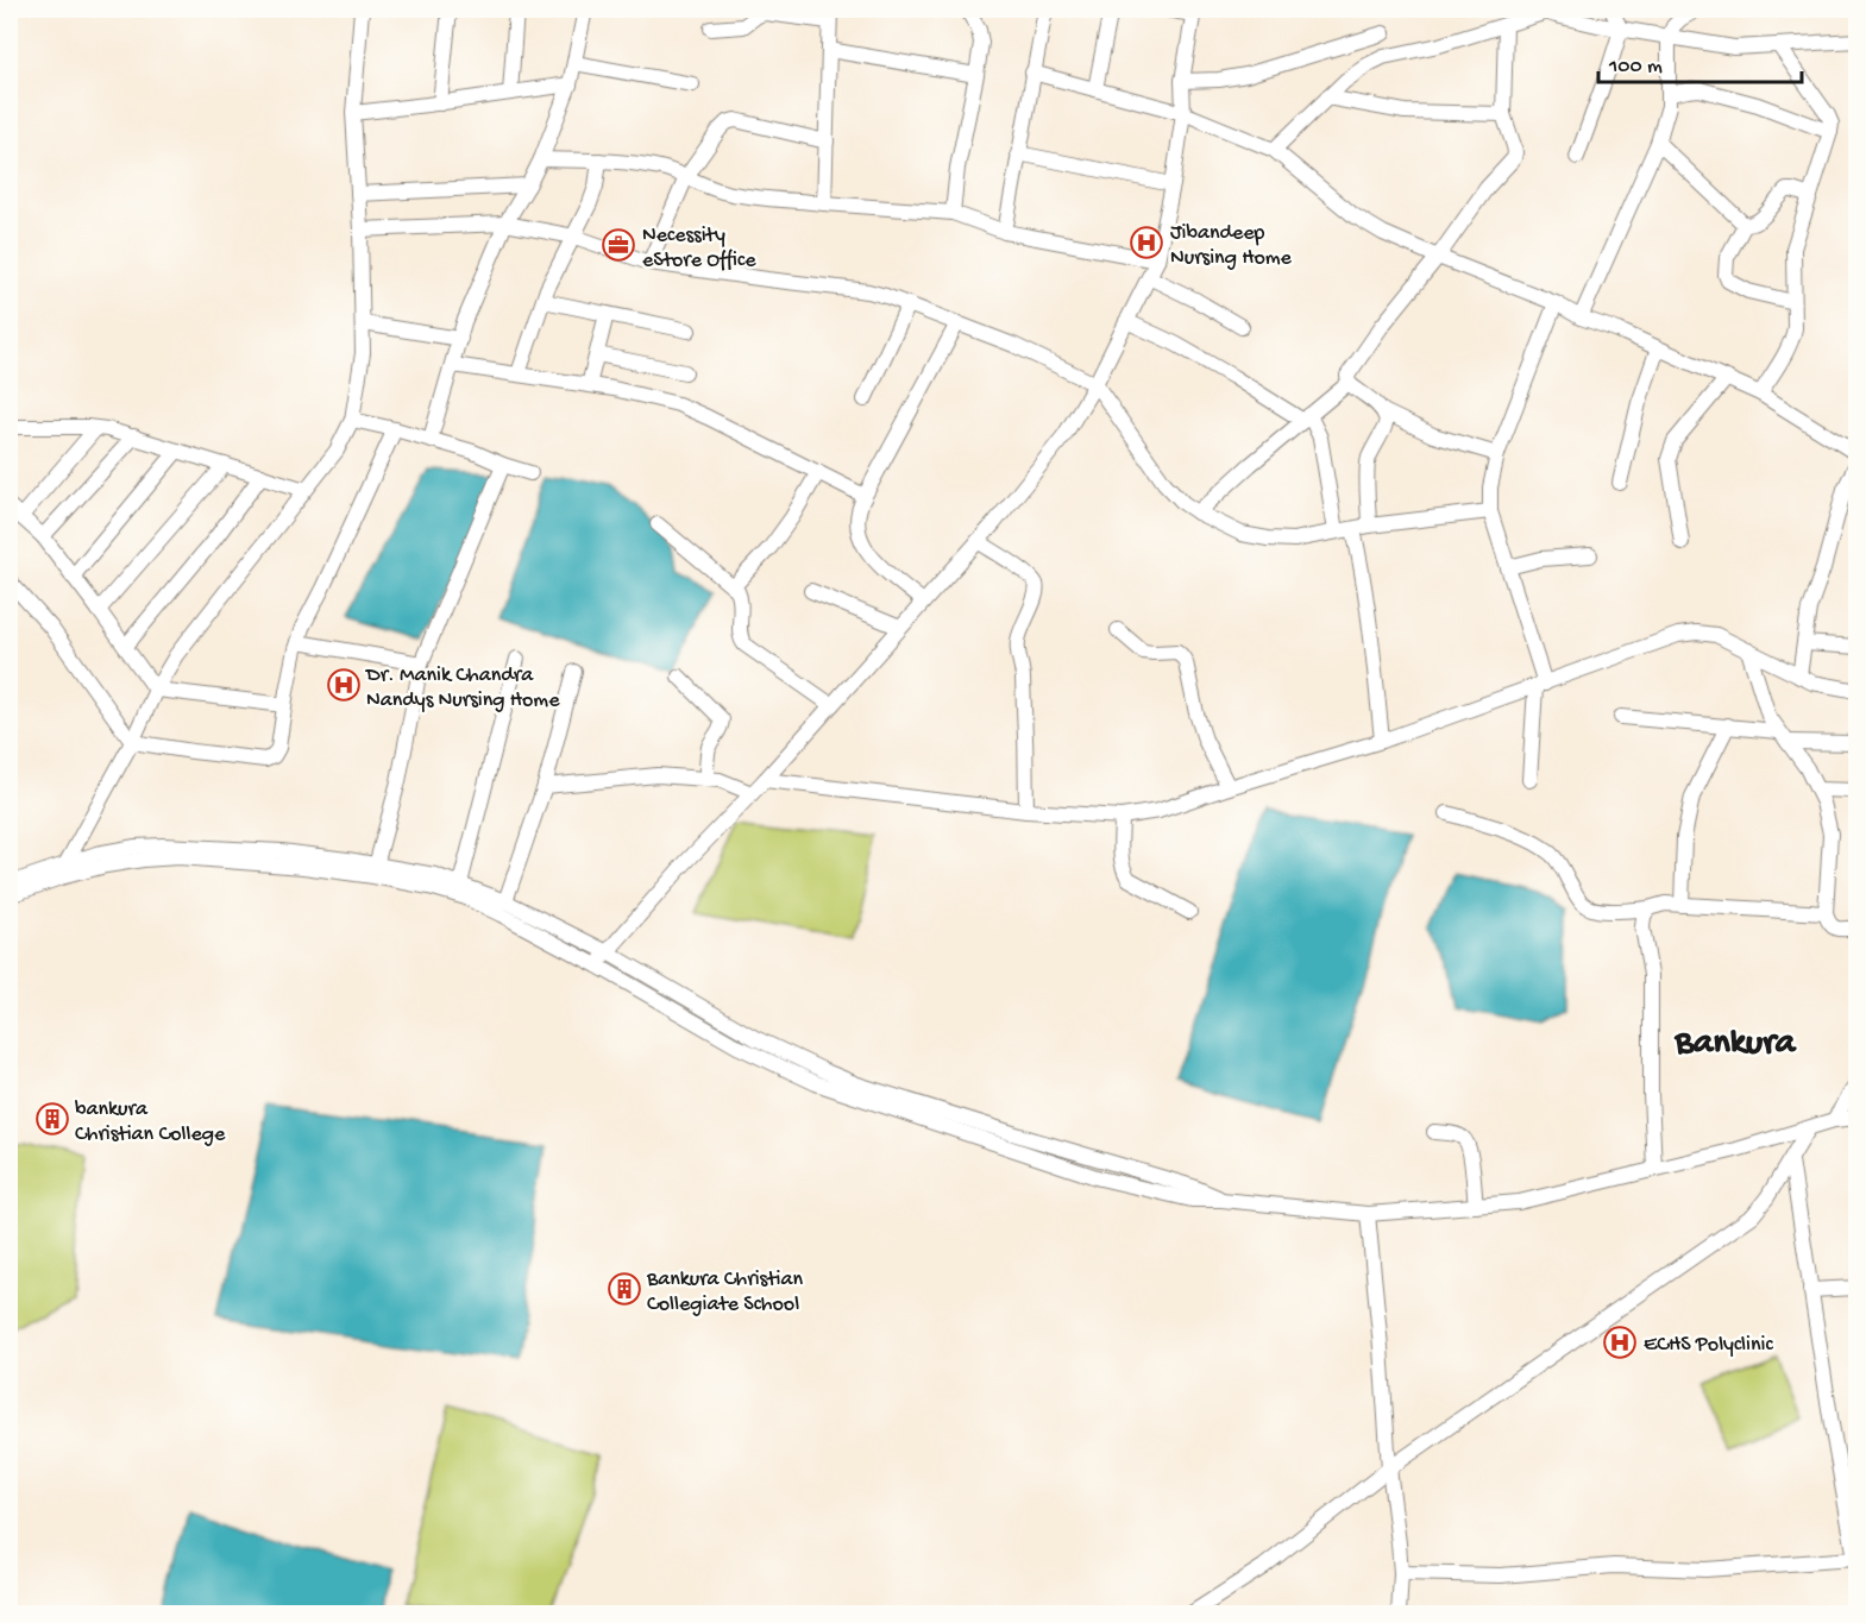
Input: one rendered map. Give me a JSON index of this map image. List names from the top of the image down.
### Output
{
  "districts": ["Bankura"],
  "places": {
    "hospital": ["Jibandeep Nursing Home", "Dr. Manik Chandra Nandys Nursing Home", "ECHS Polyclinic"],
    "office": ["Necessity eStore Office"],
    "building": ["bankura Christian College", "Bankura Christian Collegiate School"]
  },
  "scale_bar": "100 m"
}
